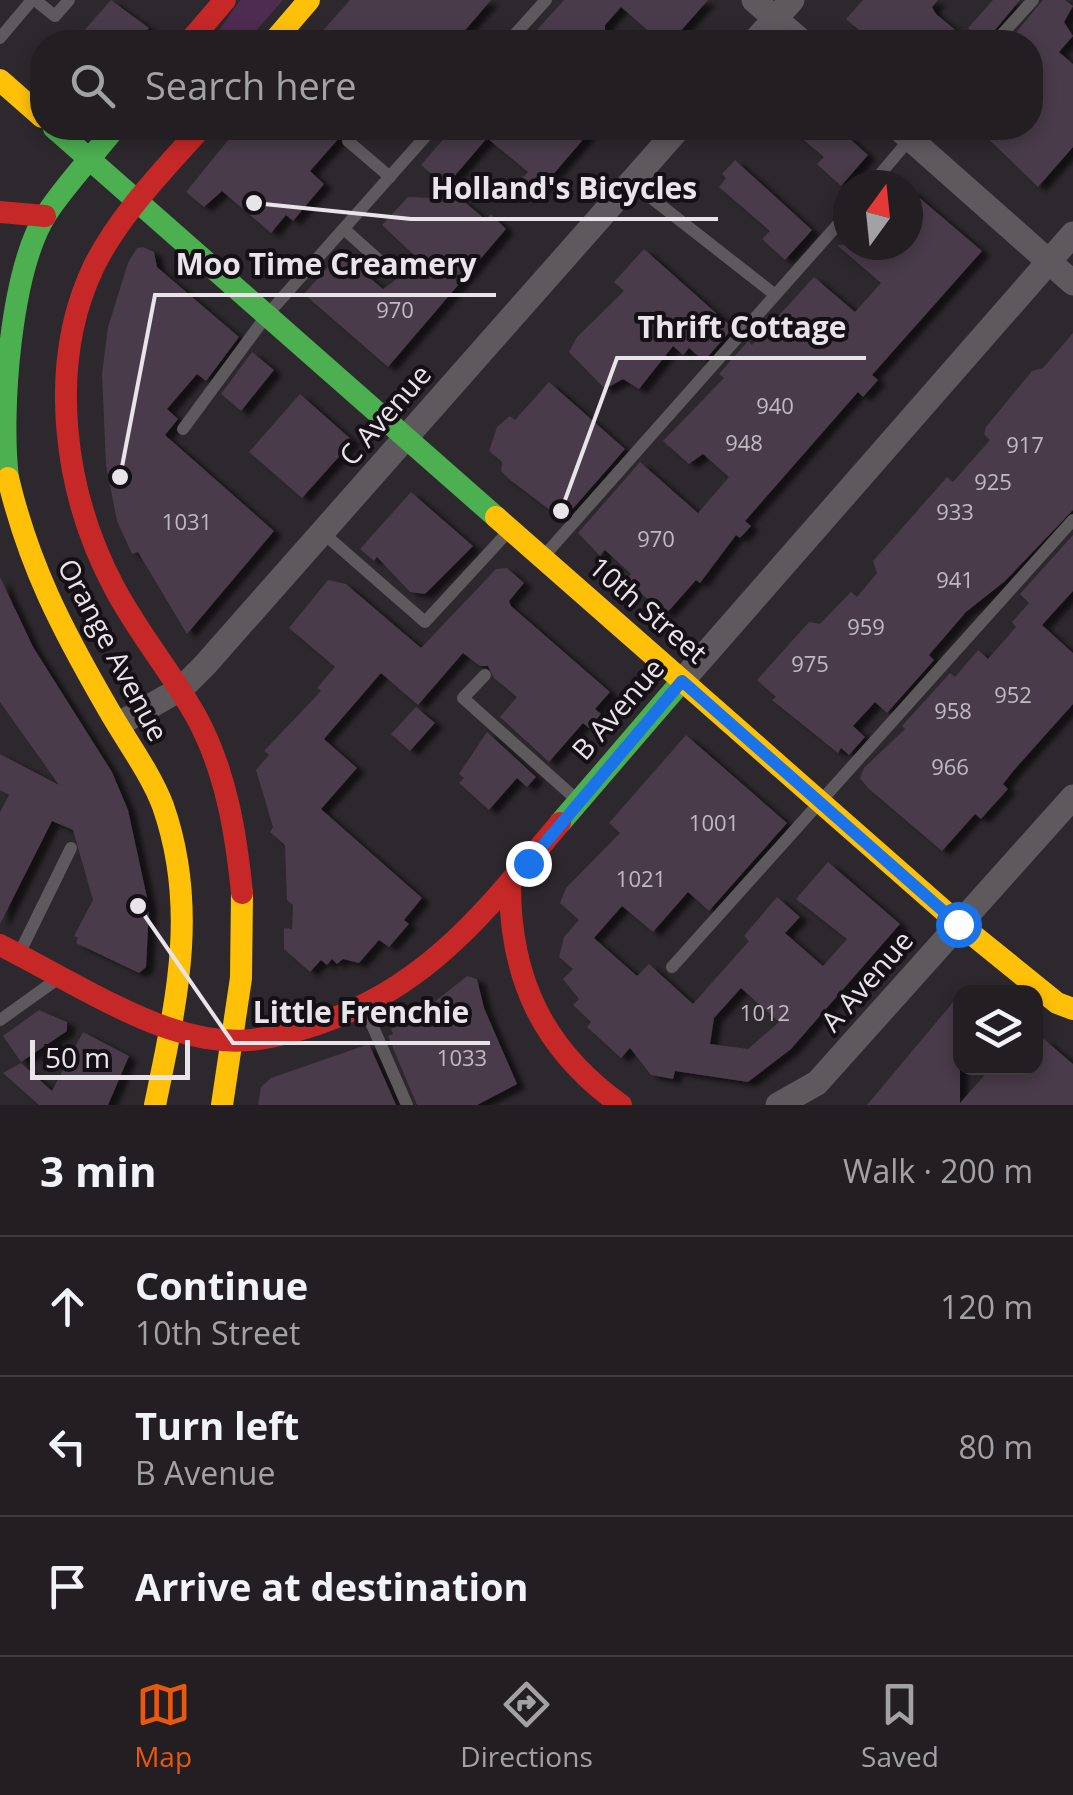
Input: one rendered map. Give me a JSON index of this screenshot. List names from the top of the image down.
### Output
{
  "streets": {
    "main road": ["10th Street", "Orange Avenue", "B Avenue"],
    "street": ["C Avenue", "A Avenue"]
  },
  "crossings": [
    ["C Avenue", "10th Street"],
    ["C Avenue", "Orange Avenue"],
    ["10th Street", "Orange Avenue"],
    ["10th Street", "B Avenue"],
    ["10th Street", "A Avenue"],
    ["Orange Avenue", "B Avenue"]
  ],
  "places": [
    "Holland's Bicycles",
    "Moo Time Creamery",
    "Thrift Cottage",
    "Little Frenchie"
  ],
  "house_numbers": [
    "970",
    "940",
    "948",
    "917",
    "925",
    "933",
    "1031",
    "970",
    "941",
    "959",
    "975",
    "952",
    "958",
    "966",
    "1001",
    "1021",
    "1012",
    "1033"
  ],
  "scale_bar": "50 m",
  "north": "top",
  "page": {
    "search": "Search here",
    "scale": "50 m",
    "heading": ["3 min", "Walk · 200 m"],
    "list": [
      ["Continue", "10th Street", "120 m"],
      ["Turn left", "B Avenue", "80 m"],
      "Arrive at destination"
    ],
    "nav": ["Map", "Directions", "Saved"]
  }
}
